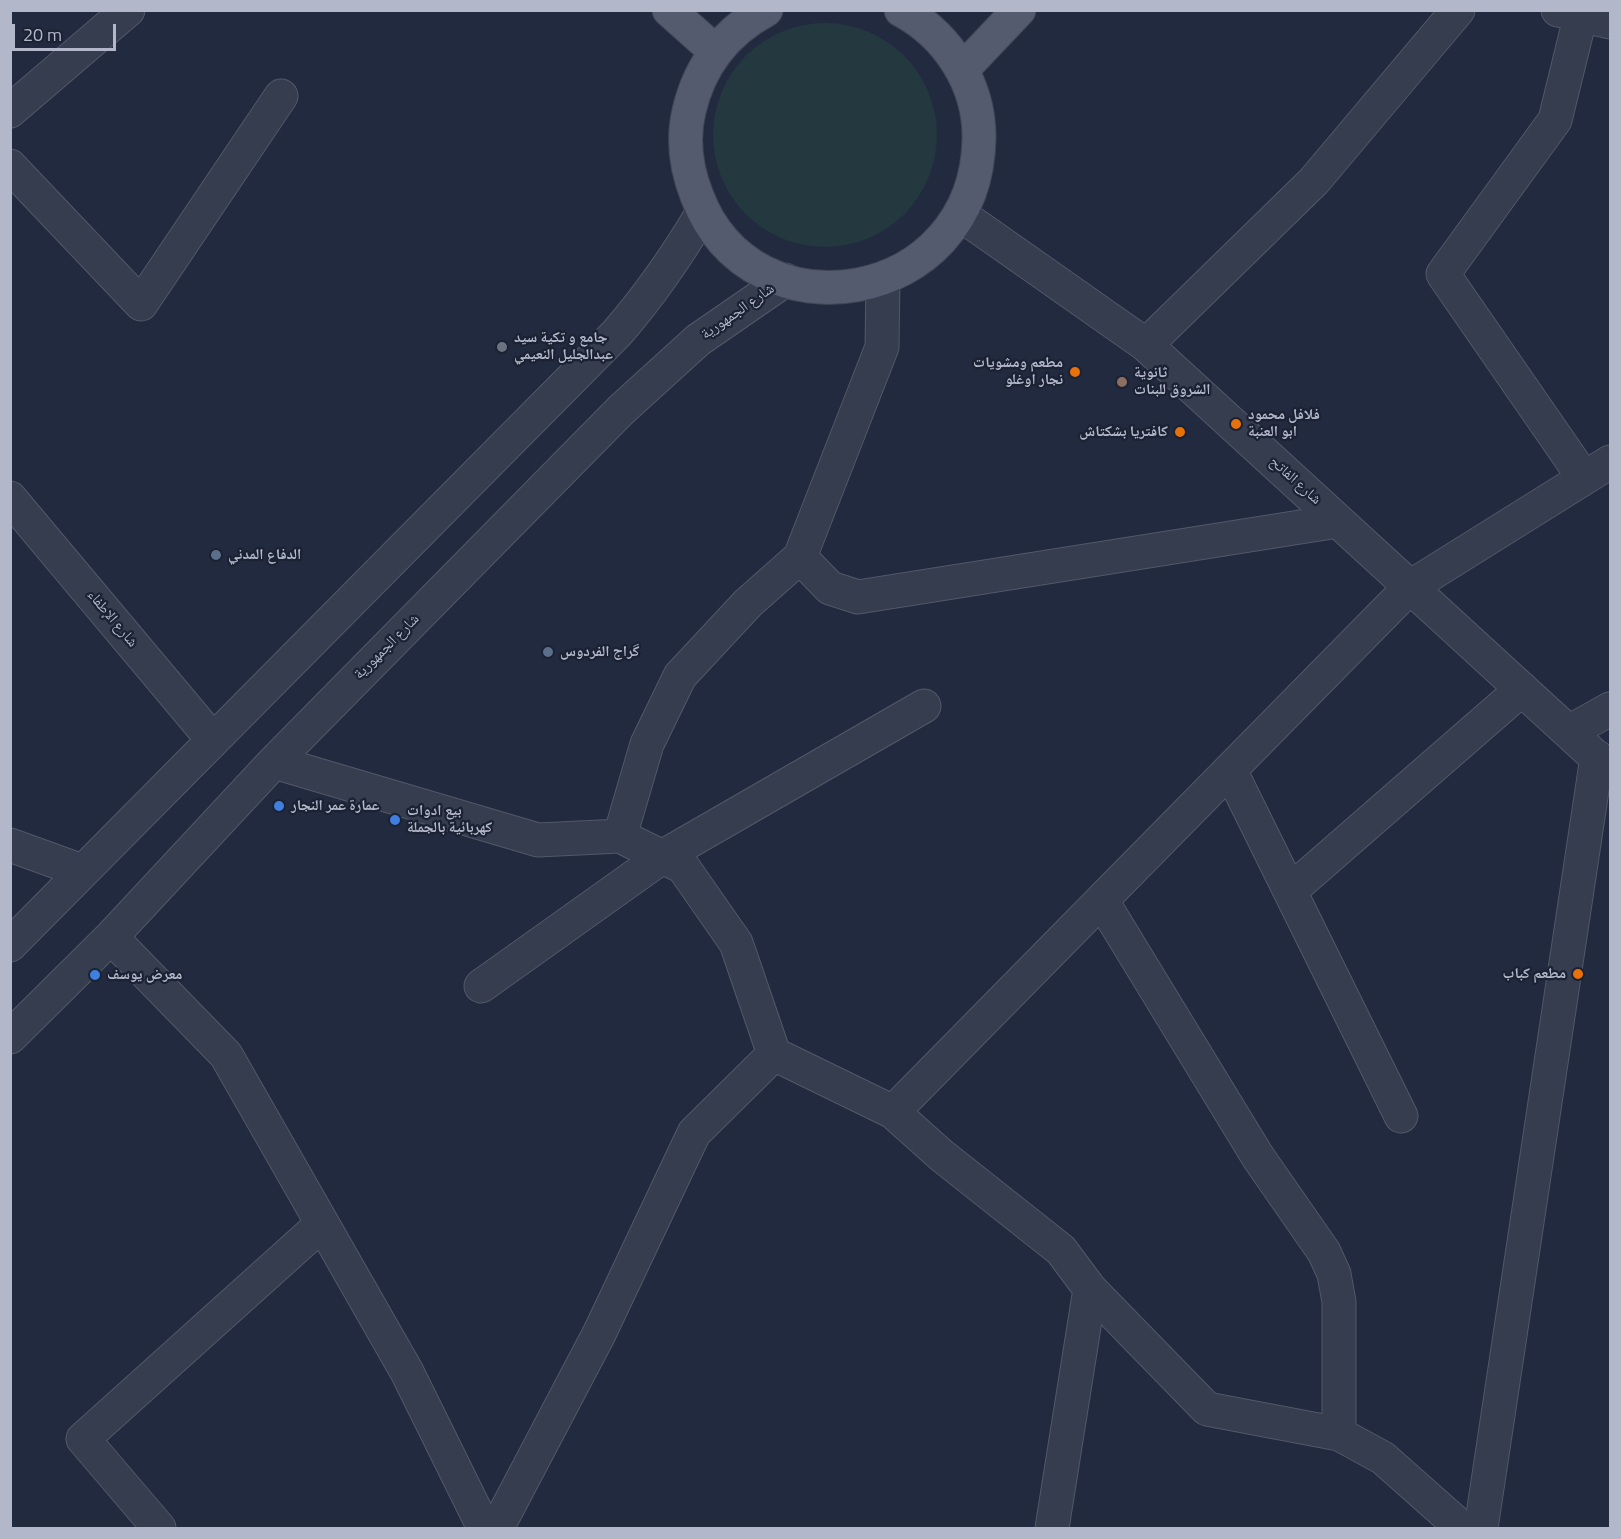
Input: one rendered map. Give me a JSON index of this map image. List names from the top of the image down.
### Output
{
  "streets": {
    "street": ["شارع الجمهورية", "شارع الفاتح", "شارع الإطفاء"]
  },
  "places": [
    "جامع و تكية سيد عبدالجليل النعيمي",
    "مطعم ومشويات نجار اوغلو",
    "ثانوية الشروق للبنات",
    "فلافل محمود ابو العنبة",
    "كافتريا بشكتاش",
    "الدفاع المدني",
    "گراج الفردوس",
    "عمارة عمر النجار",
    "بيع ادوات كهربائية بالجملة",
    "مطعم كباب",
    "معرض يوسف"
  ],
  "scale_bar": "20 m"
}
